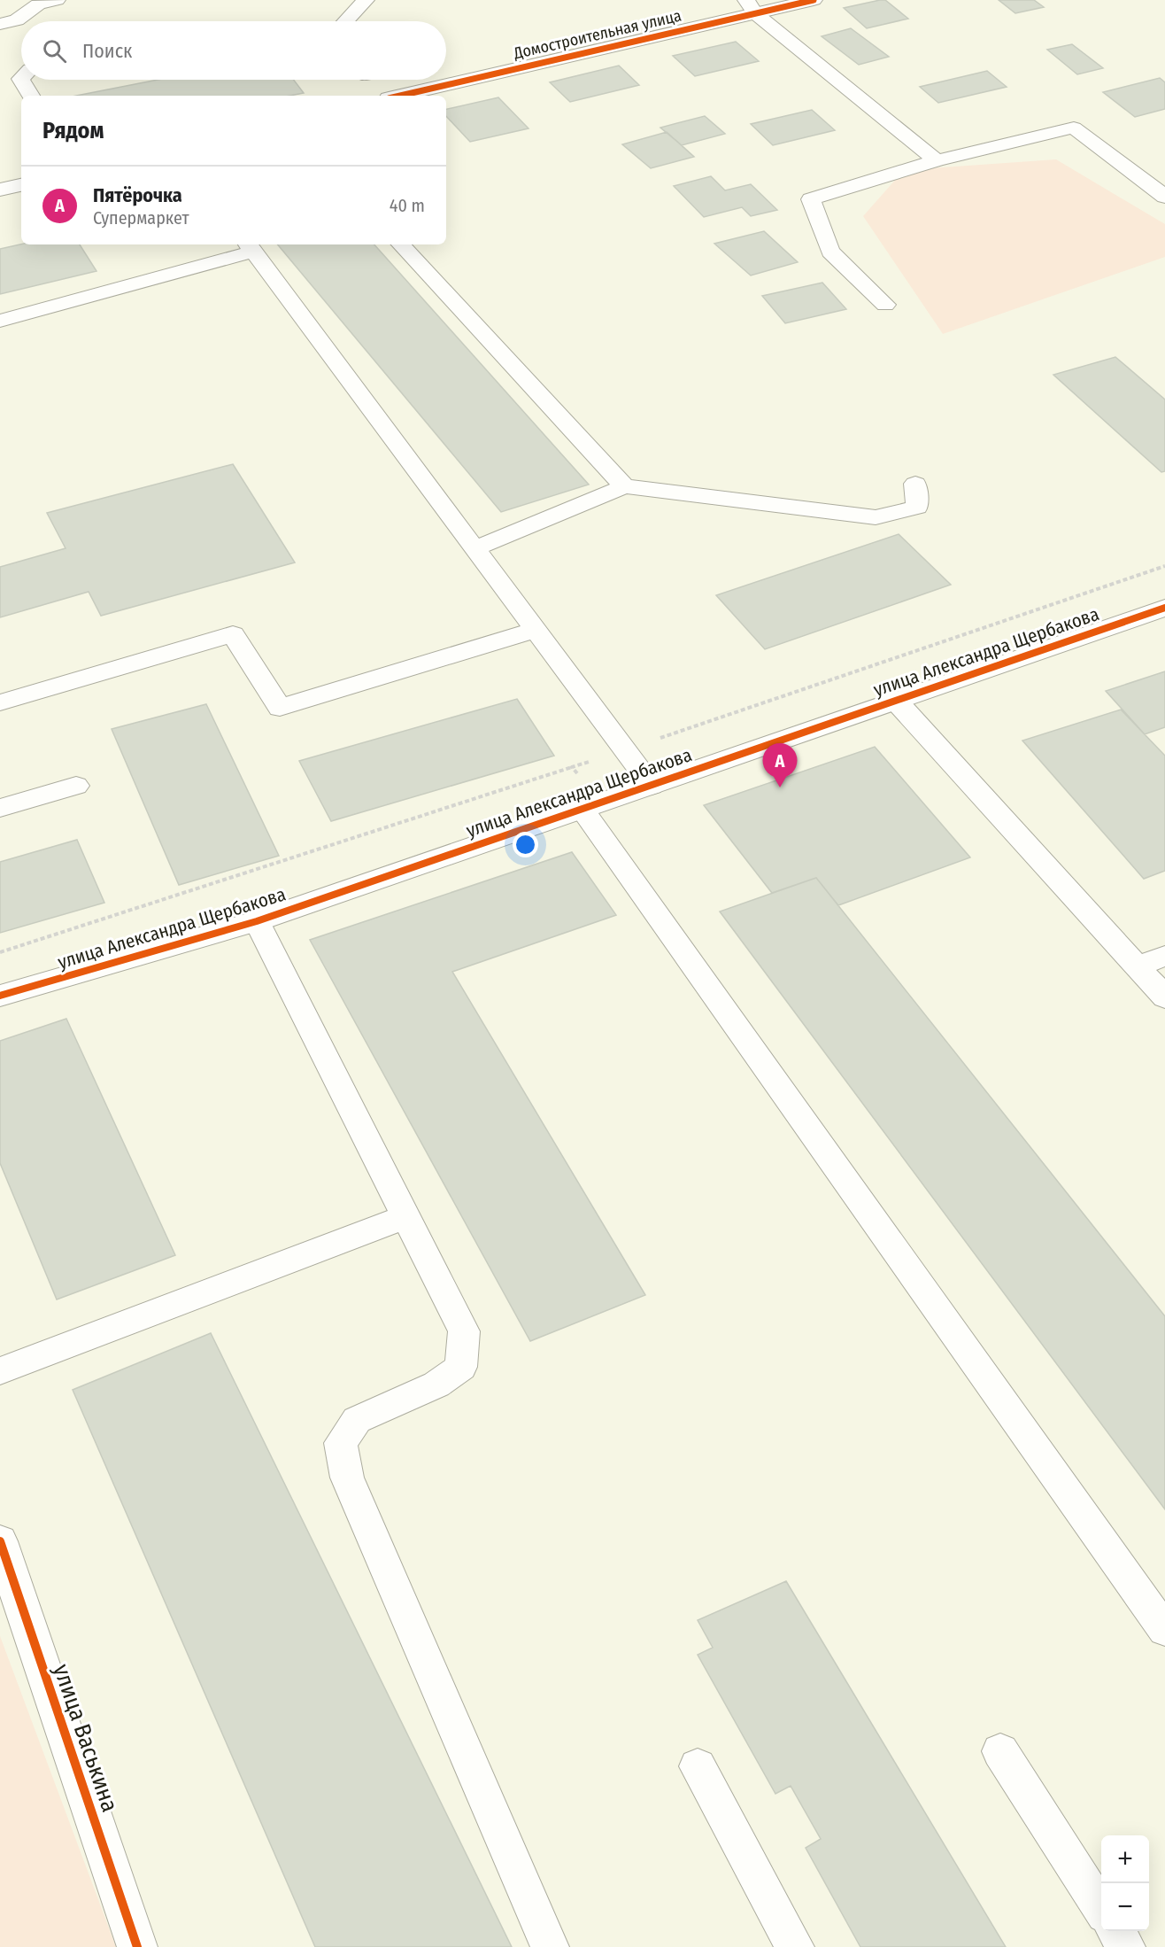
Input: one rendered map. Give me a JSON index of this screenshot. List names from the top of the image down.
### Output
{
  "streets": {
    "street": ["Домостроительная улица", "улица Александра Щербакова", "улица Васькина"]
  },
  "page": {
    "search": "Поиск",
    "heading": "Рядом",
    "list": [
      {
        "mark": "A",
        "name": "Пятёрочка",
        "note": "Супермаркет",
        "value": "40 m"
      }
    ],
    "pins": "A",
    "map_buttons": ["+", "−"]
  }
}
